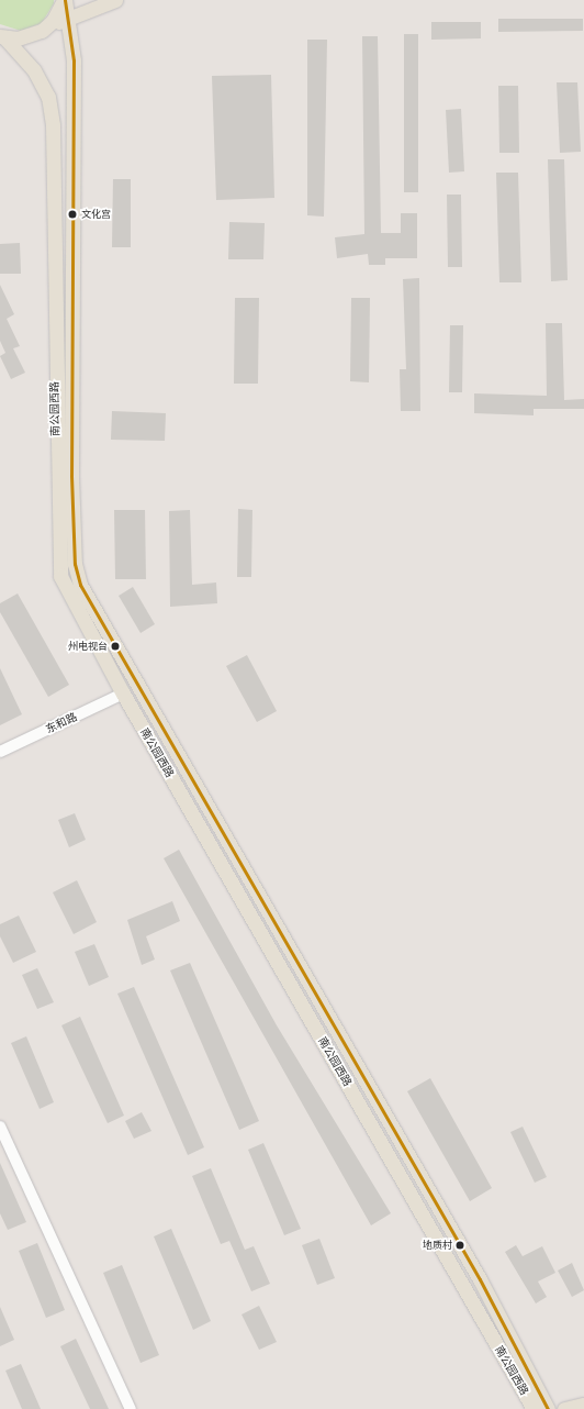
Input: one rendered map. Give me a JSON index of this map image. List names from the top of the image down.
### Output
{
  "streets": {
    "main road": ["南公园西路"],
    "street": ["东和路"]
  },
  "crossings": [
    ["南公园西路", "东和路"]
  ],
  "places": ["文化宫", "州电视台", "地质村"]
}
